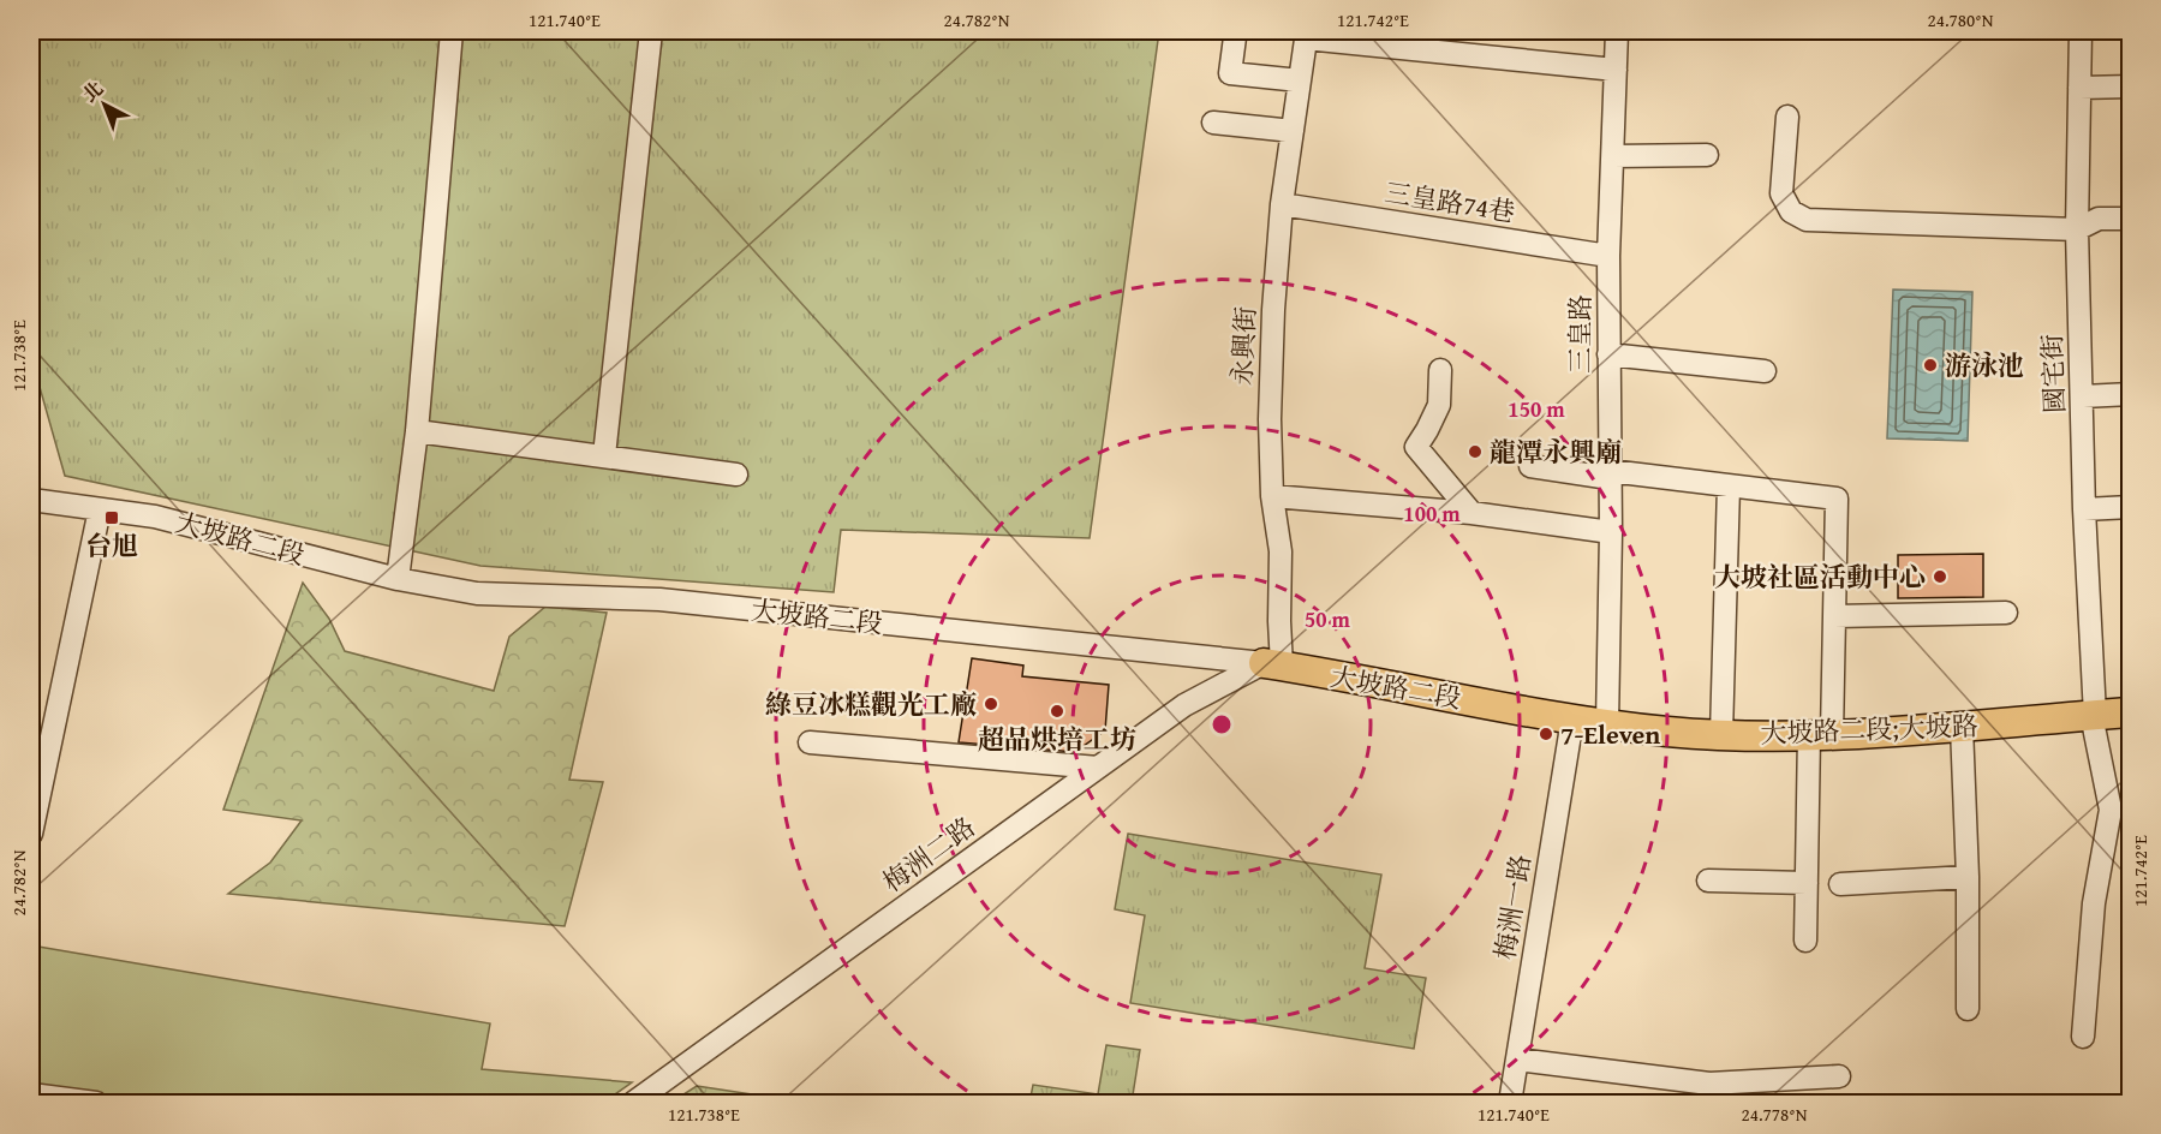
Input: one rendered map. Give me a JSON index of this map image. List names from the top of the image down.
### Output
{
  "streets": {
    "main road": ["大坡路二段", "大坡路二段;大坡路"],
    "street": [
      "三皇路74巷",
      "三皇路",
      "永興街",
      "國宅街",
      "梅洲二路",
      "梅洲一路"
    ]
  },
  "crossings": [
    ["三皇路74巷", "三皇路"],
    ["三皇路74巷", "永興街"],
    ["三皇路", "大坡路二段"],
    ["三皇路", "大坡路二段;大坡路"],
    ["永興街", "大坡路二段"],
    ["永興街", "梅洲二路"],
    ["國宅街", "大坡路二段;大坡路"],
    ["大坡路二段", "大坡路二段;大坡路"],
    ["大坡路二段", "梅洲二路"],
    ["大坡路二段", "梅洲一路"]
  ],
  "places": {
    "other": [
      "游泳池",
      "龍潭永興廟",
      "大坡社區活動中心",
      "綠豆冰糕觀光工廠",
      "超品烘培工坊",
      "7-Eleven"
    ],
    "transit": ["台旭"]
  },
  "north": "top left",
  "coordinates": [
    "121.740°E",
    "24.782°N",
    "121.742°E",
    "24.780°N",
    "121.738°E",
    "24.778°N"
  ],
  "rings": ["150 m", "100 m", "50 m"]
}
